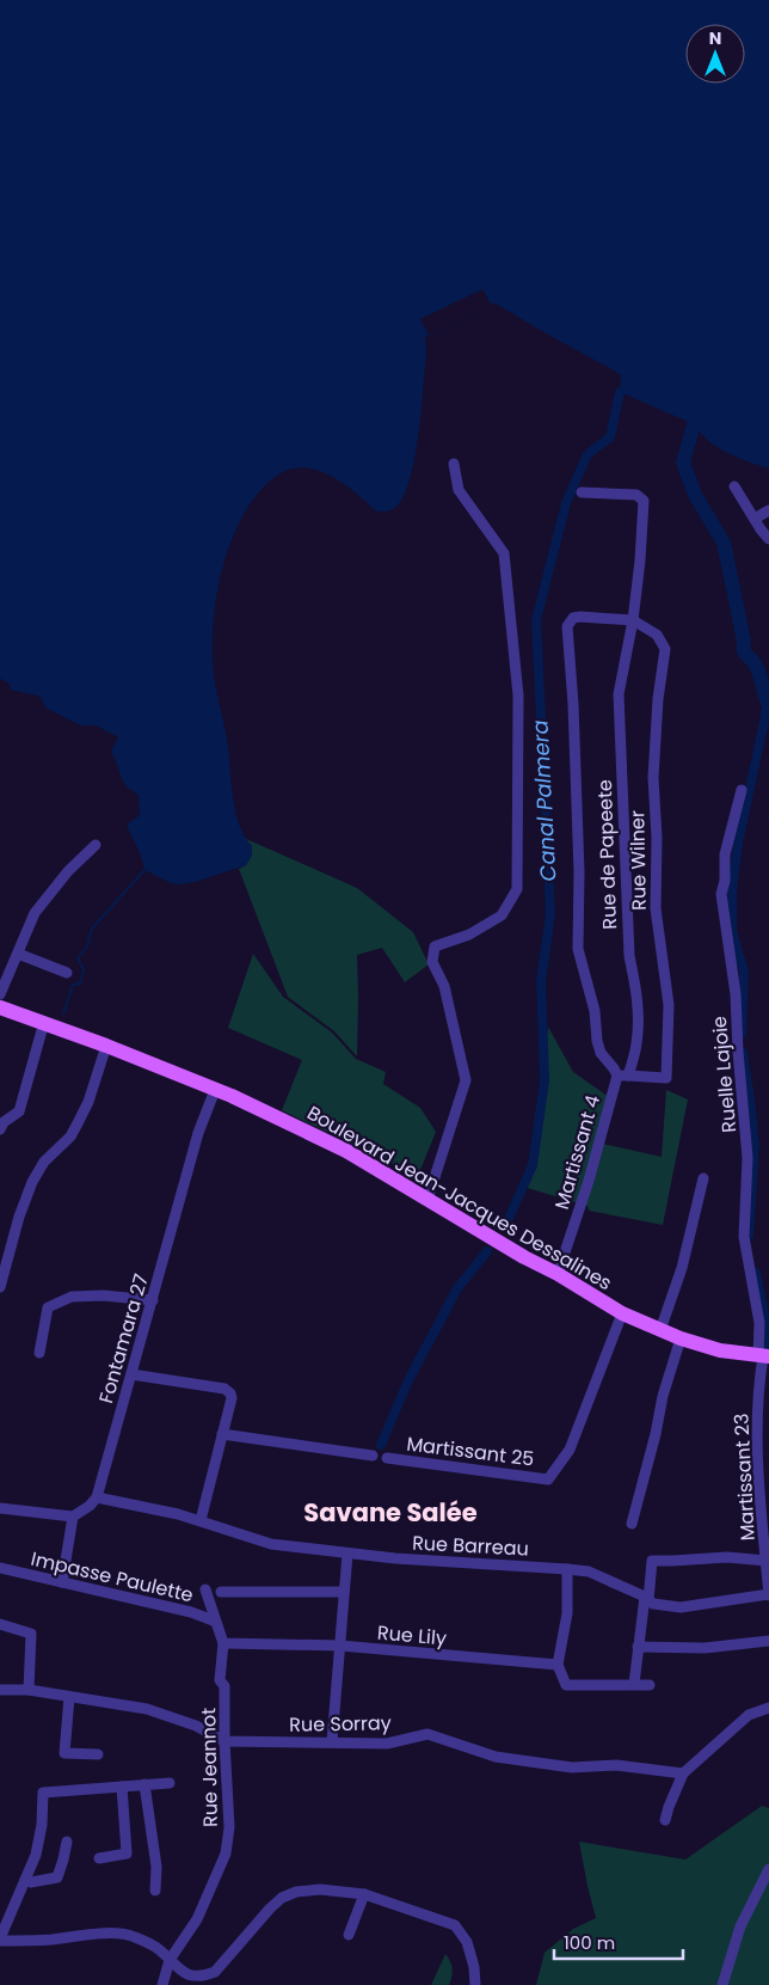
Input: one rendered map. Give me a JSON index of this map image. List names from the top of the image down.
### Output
{
  "streets": {
    "main road": ["Boulevard Jean-Jacques Dessalines"],
    "street": [
      "Rue de Papeete",
      "Rue Wilner",
      "Ruelle Lajoie",
      "Martissant 4",
      "Fontamara 27",
      "Martissant 25",
      "Martissant 23",
      "Rue Barreau",
      "Impasse Paulette",
      "Rue Lily",
      "Rue Sorray",
      "Rue Jeannot"
    ]
  },
  "crossings": [
    ["Rue de Papeete", "Rue Wilner"],
    ["Rue de Papeete", "Martissant 4"],
    ["Rue Wilner", "Martissant 4"],
    ["Ruelle Lajoie", "Boulevard Jean-Jacques Dessalines"],
    ["Ruelle Lajoie", "Martissant 23"],
    ["Martissant 4", "Boulevard Jean-Jacques Dessalines"],
    ["Boulevard Jean-Jacques Dessalines", "Fontamara 27"],
    ["Boulevard Jean-Jacques Dessalines", "Martissant 25"],
    ["Boulevard Jean-Jacques Dessalines", "Martissant 23"],
    ["Fontamara 27", "Rue Barreau"],
    ["Martissant 23", "Rue Barreau"],
    ["Rue Lily", "Rue Jeannot"],
    ["Rue Sorray", "Rue Jeannot"]
  ],
  "districts": ["Savane Salée"],
  "water": ["Canal Palmera"],
  "scale_bar": "100 m",
  "north": "top"
}
